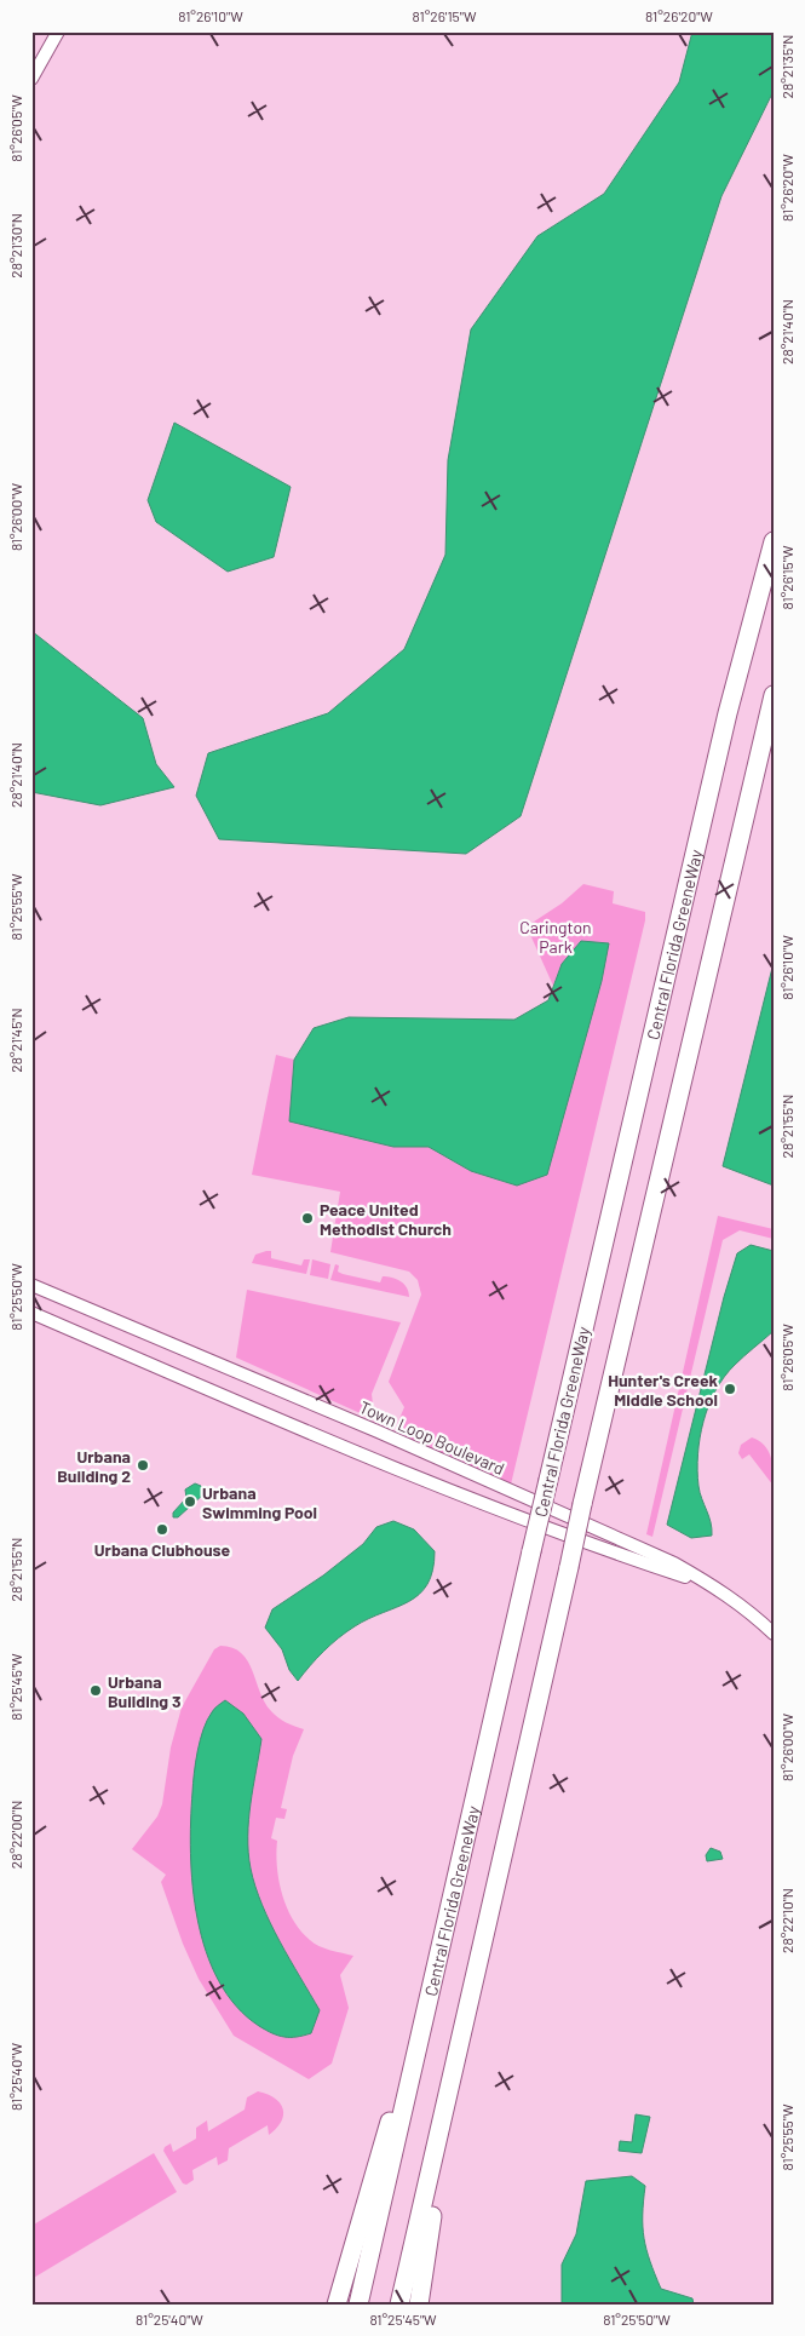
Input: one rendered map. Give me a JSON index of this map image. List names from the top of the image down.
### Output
{
  "streets": {
    "highway": ["Central Florida GreeneWay"],
    "street": ["Town Loop Boulevard"]
  },
  "parks": ["Carington Park"],
  "places": [
    "Peace United Methodist Church",
    "Hunter's Creek Middle School",
    "Urbana Building 2",
    "Urbana Swimming Pool",
    "Urbana Clubhouse",
    "Urbana Building 3"
  ],
  "coordinates": [
    "81°26'10\"W",
    "81°26'15\"W",
    "81°26'20\"W",
    "28°21'35\"N",
    "81°26'05\"W",
    "28°21'30\"N",
    "28°21'40\"N",
    "81°26'00\"W",
    "81°25'55\"W",
    "28°21'45\"N",
    "28°21'55\"N",
    "81°25'50\"W",
    "81°25'45\"W",
    "28°22'00\"N",
    "28°22'10\"N",
    "81°25'40\"W"
  ]
}
